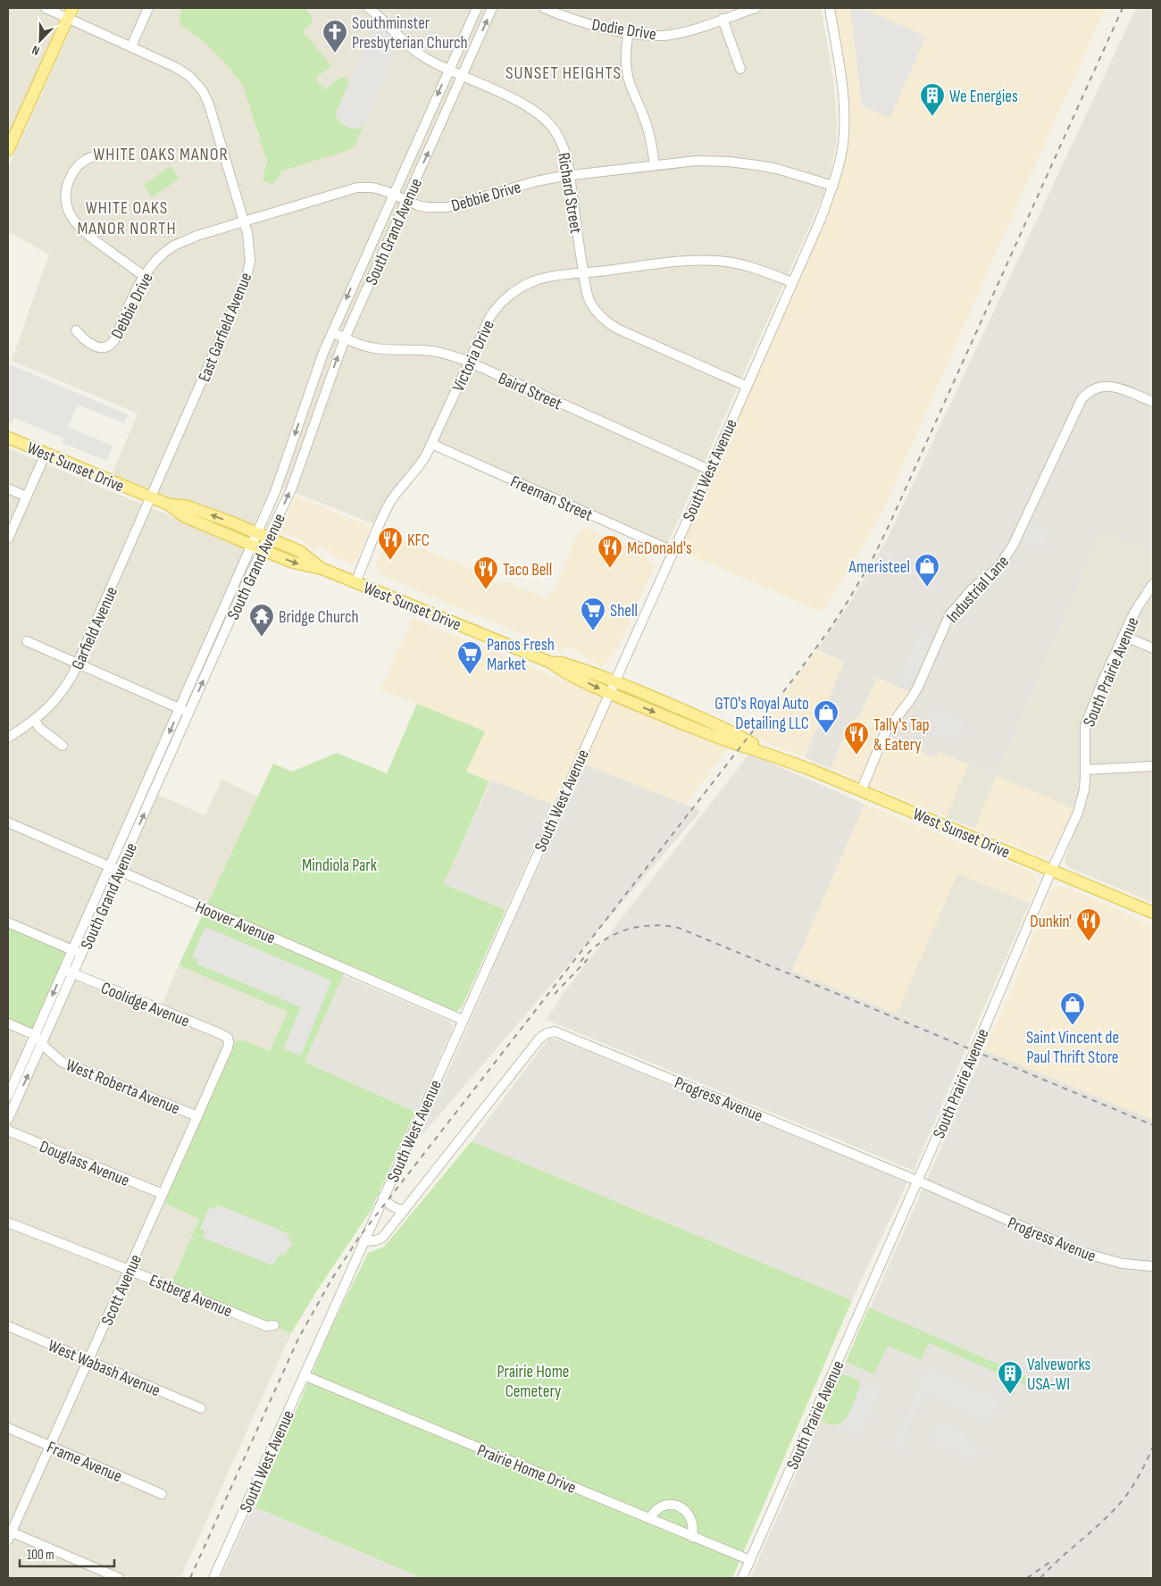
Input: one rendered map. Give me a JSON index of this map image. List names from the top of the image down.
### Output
{
  "streets": {
    "main road": ["West Sunset Drive"],
    "street": [
      "Dodie Drive",
      "Richard Street",
      "Debbie Drive",
      "South Grand Avenue",
      "East Garfield Avenue",
      "Victoria Drive",
      "Baird Street",
      "South West Avenue",
      "Freeman Street",
      "Industrial Lane",
      "Garfield Avenue",
      "South Prairie Avenue",
      "Hoover Avenue",
      "Coolidge Avenue",
      "West Roberta Avenue",
      "Progress Avenue",
      "Douglass Avenue",
      "Scott Avenue",
      "Estberg Avenue",
      "West Wabash Avenue",
      "Frame Avenue",
      "Prairie Home Drive"
    ]
  },
  "crossings": [
    ["Richard Street", "Debbie Drive"],
    ["Richard Street", "South Grand Avenue"],
    ["Richard Street", "Victoria Drive"],
    ["Richard Street", "South West Avenue"],
    ["Debbie Drive", "South Grand Avenue"],
    ["Debbie Drive", "East Garfield Avenue"],
    ["Debbie Drive", "South West Avenue"],
    ["South Grand Avenue", "Baird Street"],
    ["South Grand Avenue", "West Sunset Drive"],
    ["South Grand Avenue", "Hoover Avenue"],
    ["South Grand Avenue", "Coolidge Avenue"],
    ["South Grand Avenue", "West Roberta Avenue"],
    ["East Garfield Avenue", "West Sunset Drive"],
    ["East Garfield Avenue", "Garfield Avenue"],
    ["Victoria Drive", "Baird Street"],
    ["Victoria Drive", "West Sunset Drive"],
    ["Victoria Drive", "South West Avenue"],
    ["Victoria Drive", "Freeman Street"],
    ["Baird Street", "South West Avenue"],
    ["West Sunset Drive", "South West Avenue"],
    ["West Sunset Drive", "Industrial Lane"],
    ["West Sunset Drive", "Garfield Avenue"],
    ["West Sunset Drive", "South Prairie Avenue"],
    ["South West Avenue", "Freeman Street"],
    ["South West Avenue", "Hoover Avenue"],
    ["South West Avenue", "Progress Avenue"],
    ["South West Avenue", "Prairie Home Drive"],
    ["South Prairie Avenue", "Progress Avenue"],
    ["South Prairie Avenue", "Prairie Home Drive"],
    ["Coolidge Avenue", "Scott Avenue"],
    ["West Roberta Avenue", "Scott Avenue"],
    ["Douglass Avenue", "Scott Avenue"],
    ["Scott Avenue", "Estberg Avenue"],
    ["Scott Avenue", "West Wabash Avenue"],
    ["Scott Avenue", "Frame Avenue"]
  ],
  "districts": ["SUNSET HEIGHTS", "WHITE OAKS MANOR", "WHITE OAKS MANOR NORTH"],
  "parks": ["Mindiola Park", "Prairie Home Cemetery"],
  "places": {
    "church": ["Southminster Presbyterian Church"],
    "building": ["We Energies", "Valveworks USA-WI"],
    "restaurant": [
      "KFC",
      "McDonald's",
      "Taco Bell",
      "Tally's Tap & Eatery",
      "Dunkin'"
    ],
    "shop": ["Ameristeel", "GTO's Royal Auto Detailing LLC", "Saint Vincent de Paul Thrift Store"],
    "supermarket": ["Shell", "Panos Fresh Market"],
    "temple": ["Bridge Church"]
  },
  "scale_bar": "100 m",
  "north": "bottom left"
}
